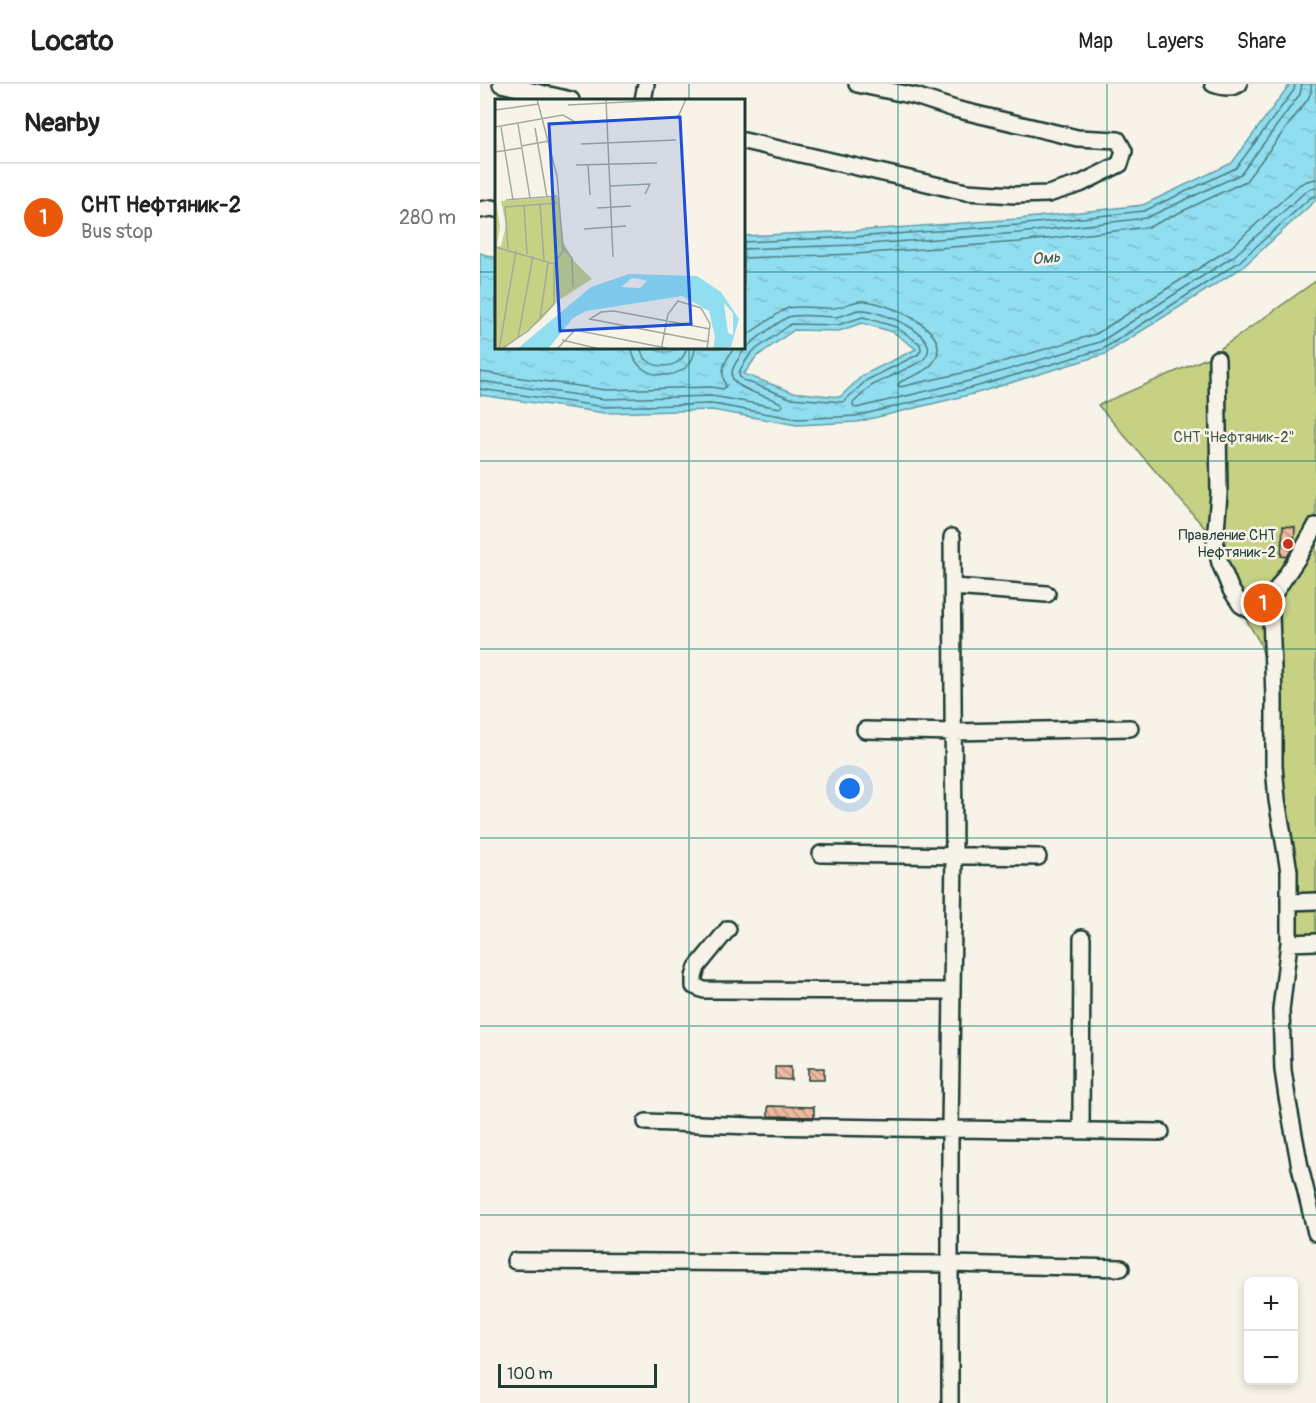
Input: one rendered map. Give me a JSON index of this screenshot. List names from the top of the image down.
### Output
{
  "water": ["Омь"],
  "parks": ["СНТ \"Нефтяник-2\""],
  "places": ["Правление СНТ Нефтяник-2"],
  "scale_bar": "100 m",
  "page": {
    "header": "Locato",
    "nav": ["Map", "Layers", "Share"],
    "heading": "Nearby",
    "list": [
      {
        "mark": "1",
        "name": "СНТ Нефтяник-2",
        "note": "Bus stop",
        "value": "280 m"
      }
    ],
    "pins": "1",
    "map_buttons": ["+", "−"],
    "scale": "100 m"
  }
}
